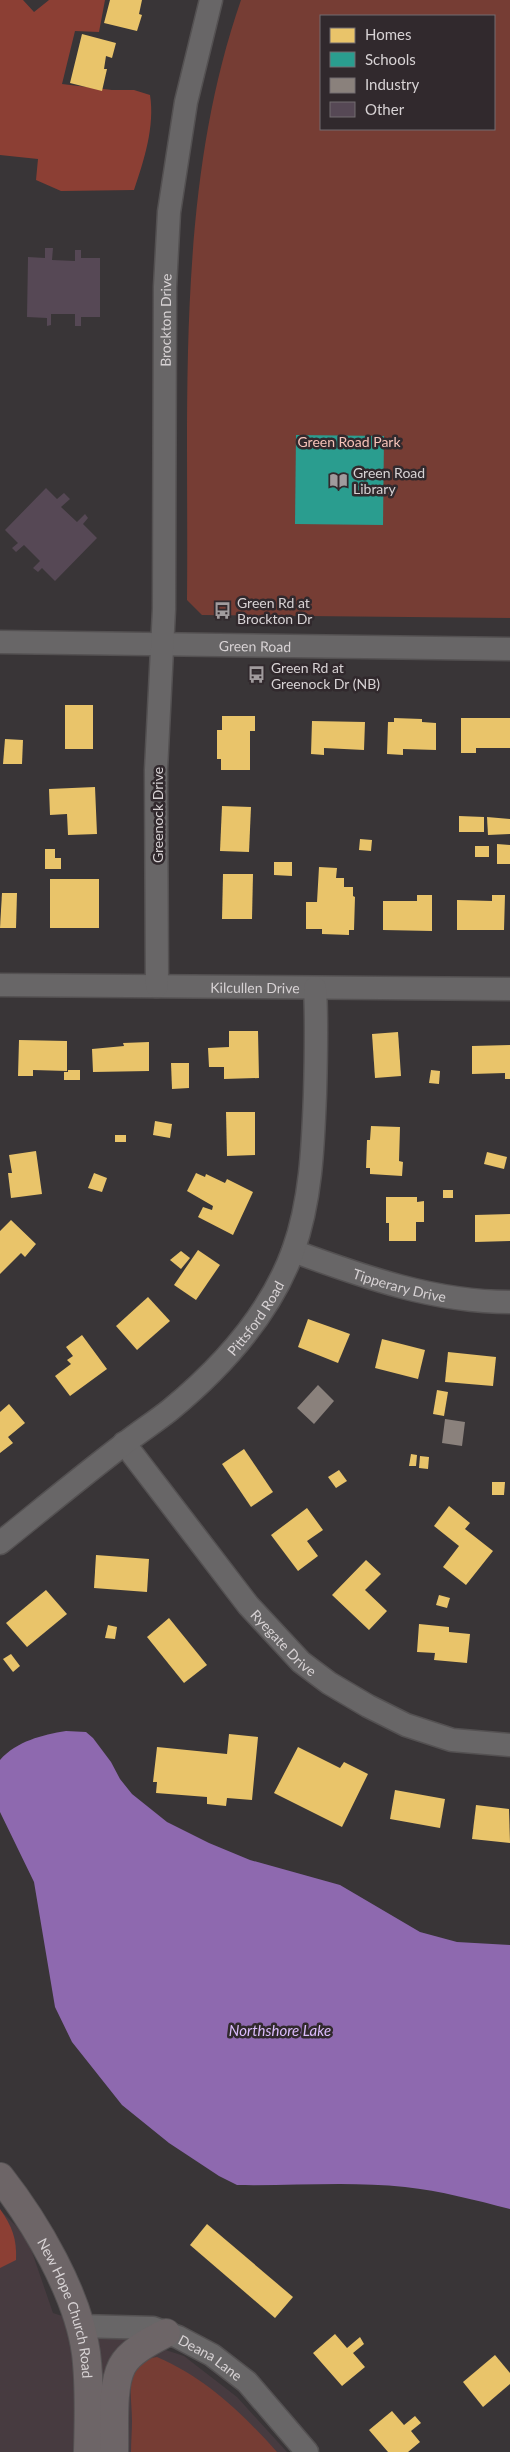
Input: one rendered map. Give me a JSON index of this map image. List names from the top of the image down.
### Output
{
  "streets": {
    "main road": ["New Hope Church Road"],
    "street": [
      "Brockton Drive",
      "Green Road",
      "Greenock Drive",
      "Kilcullen Drive",
      "Tipperary Drive",
      "Pittsford Road",
      "Ryegate Drive",
      "Deana Lane"
    ]
  },
  "crossings": [
    ["Brockton Drive", "Green Road"],
    ["Brockton Drive", "Greenock Drive"],
    ["Green Road", "Greenock Drive"],
    ["Greenock Drive", "Kilcullen Drive"],
    ["Kilcullen Drive", "Pittsford Road"],
    ["Tipperary Drive", "Pittsford Road"],
    ["Pittsford Road", "Ryegate Drive"],
    ["New Hope Church Road", "Deana Lane"]
  ],
  "water": ["Northshore Lake"],
  "parks": ["Green Road Park"],
  "places": {
    "library": ["Green Road Library"],
    "bus stop": ["Green Rd at Brockton Dr", "Green Rd at Greenock Dr (NB)"]
  },
  "legend": [
    "Homes",
    "Schools",
    "Industry",
    "Other"
  ]
}
